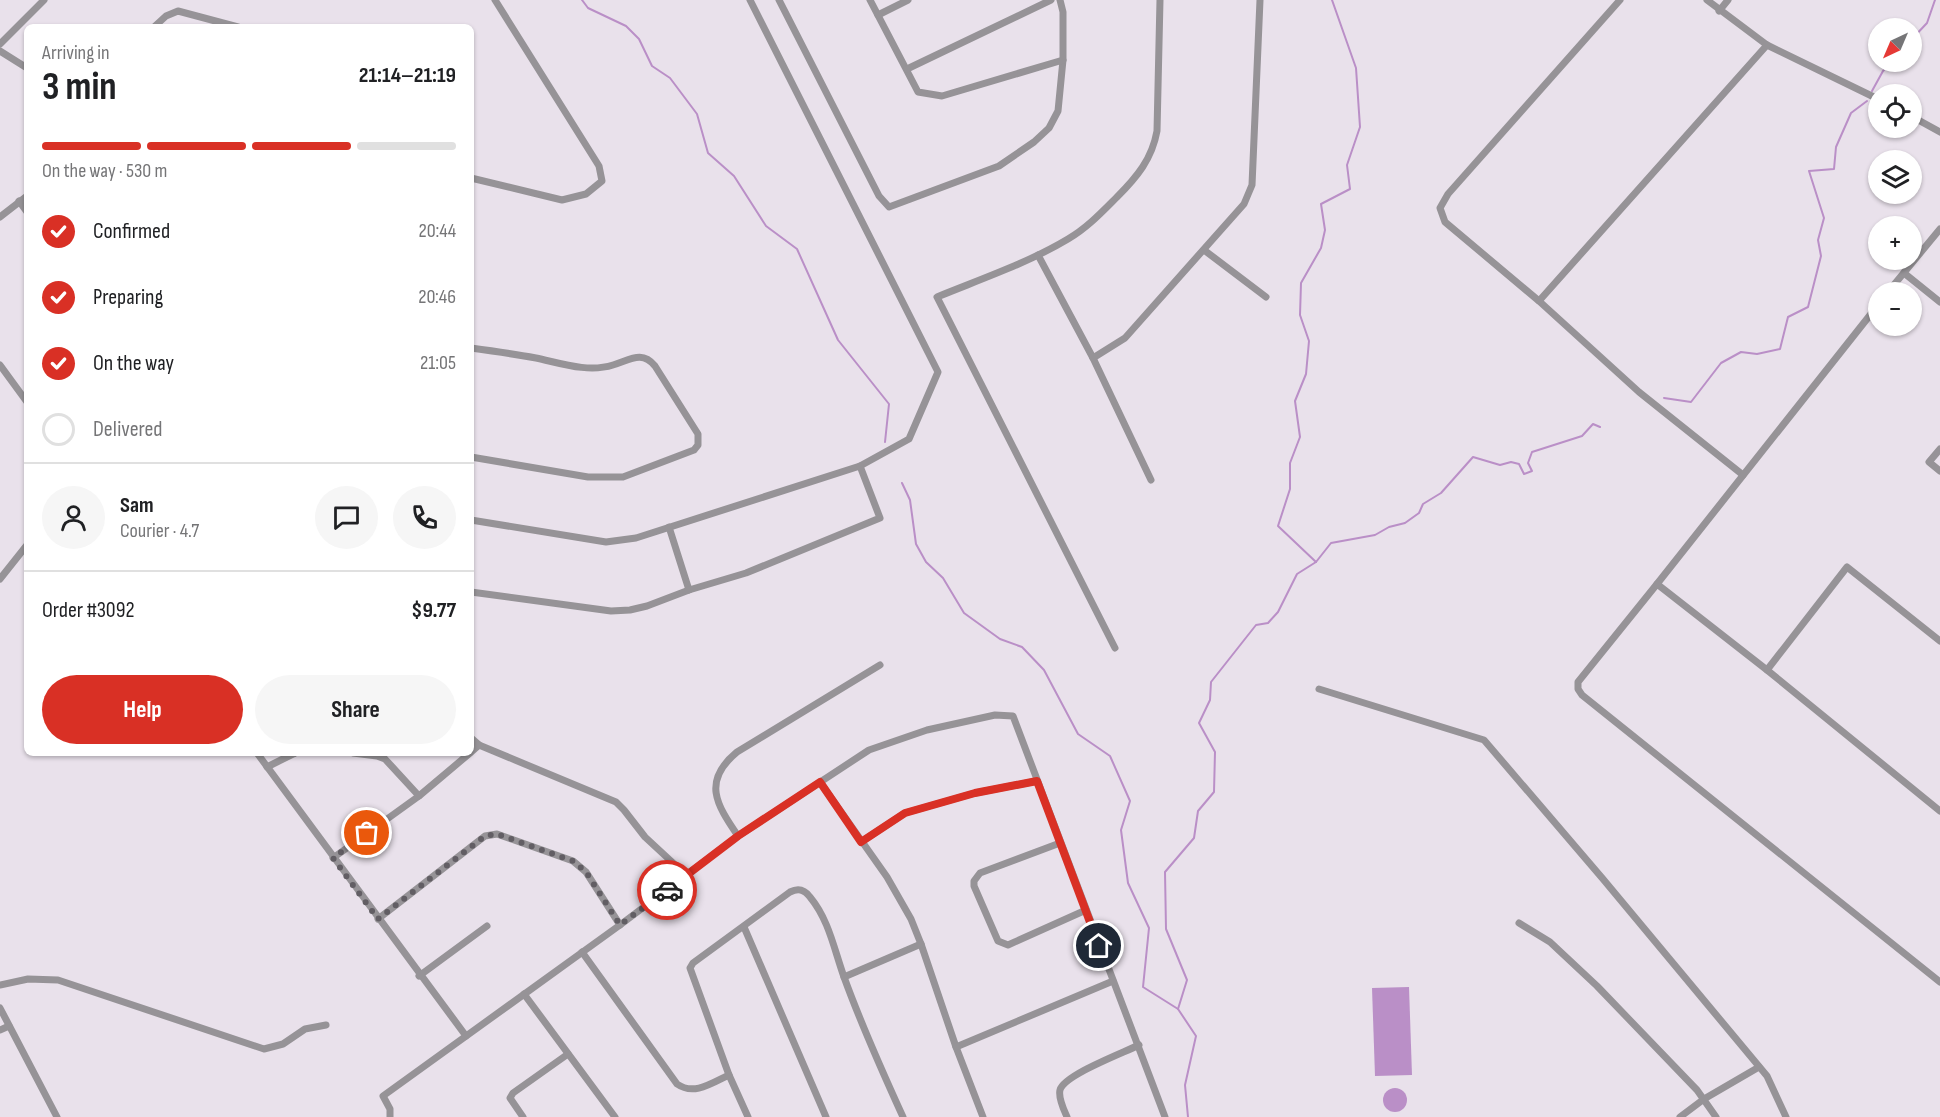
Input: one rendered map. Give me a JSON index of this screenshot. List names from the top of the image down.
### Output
{
  "north": "bottom left",
  "page": {
    "map_buttons": ["+", "−"],
    "heading": ["3 min", "Arriving in", "21:14–21:19"],
    "panel": [
      "Sam",
      "Courier · 4.7",
      "Order #3092",
      "$9.77"
    ],
    "bar": "On the way · 530 m",
    "list": [
      ["Confirmed", "20:44"],
      ["Preparing", "20:46"],
      ["On the way", "21:05"],
      "Delivered"
    ],
    "buttons": ["Help", "Share"]
  }
}
